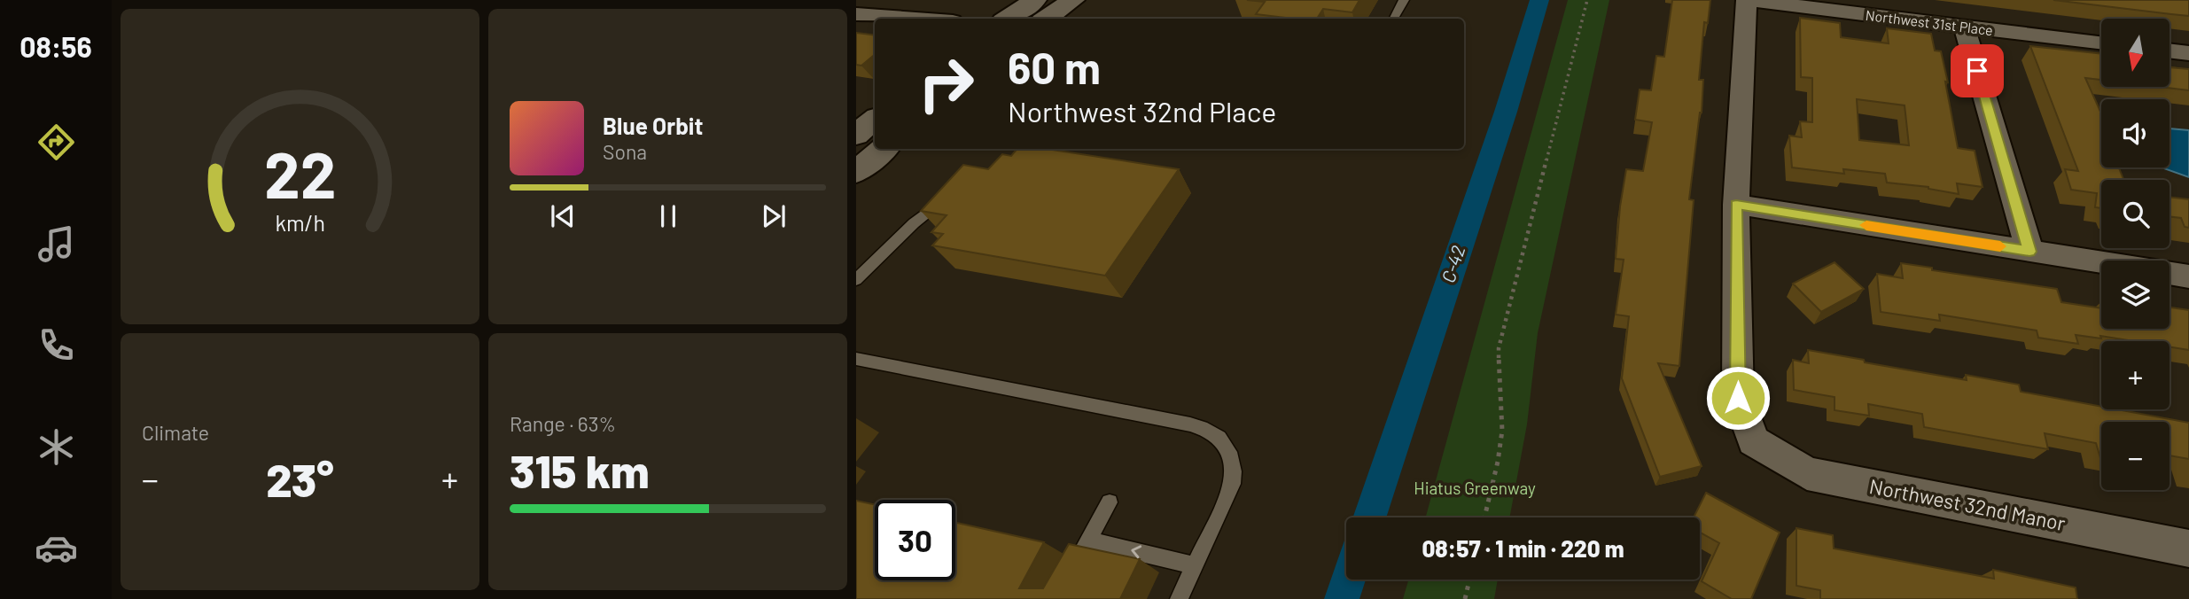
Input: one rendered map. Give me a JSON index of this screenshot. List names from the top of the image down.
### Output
{
  "streets": {
    "street": ["Northwest 31st Place", "Northwest 32nd Manor"]
  },
  "water": ["C-42"],
  "parks": ["Hiatus Greenway"],
  "north": "bottom",
  "page": {
    "tabs": "08:56",
    "map_buttons": ["+", "−"],
    "turn": ["60 m", "Northwest 32nd Place"],
    "song": ["Blue Orbit", "Sona"],
    "tile": [
      "Climate",
      ["Range · 63%", "315 km"]
    ],
    "heat": ["−", "23°", "+"],
    "limit": "30",
    "trip": "08:57 · 1 min · 220 m",
    "gauge": ["22", "km/h"]
  }
}
